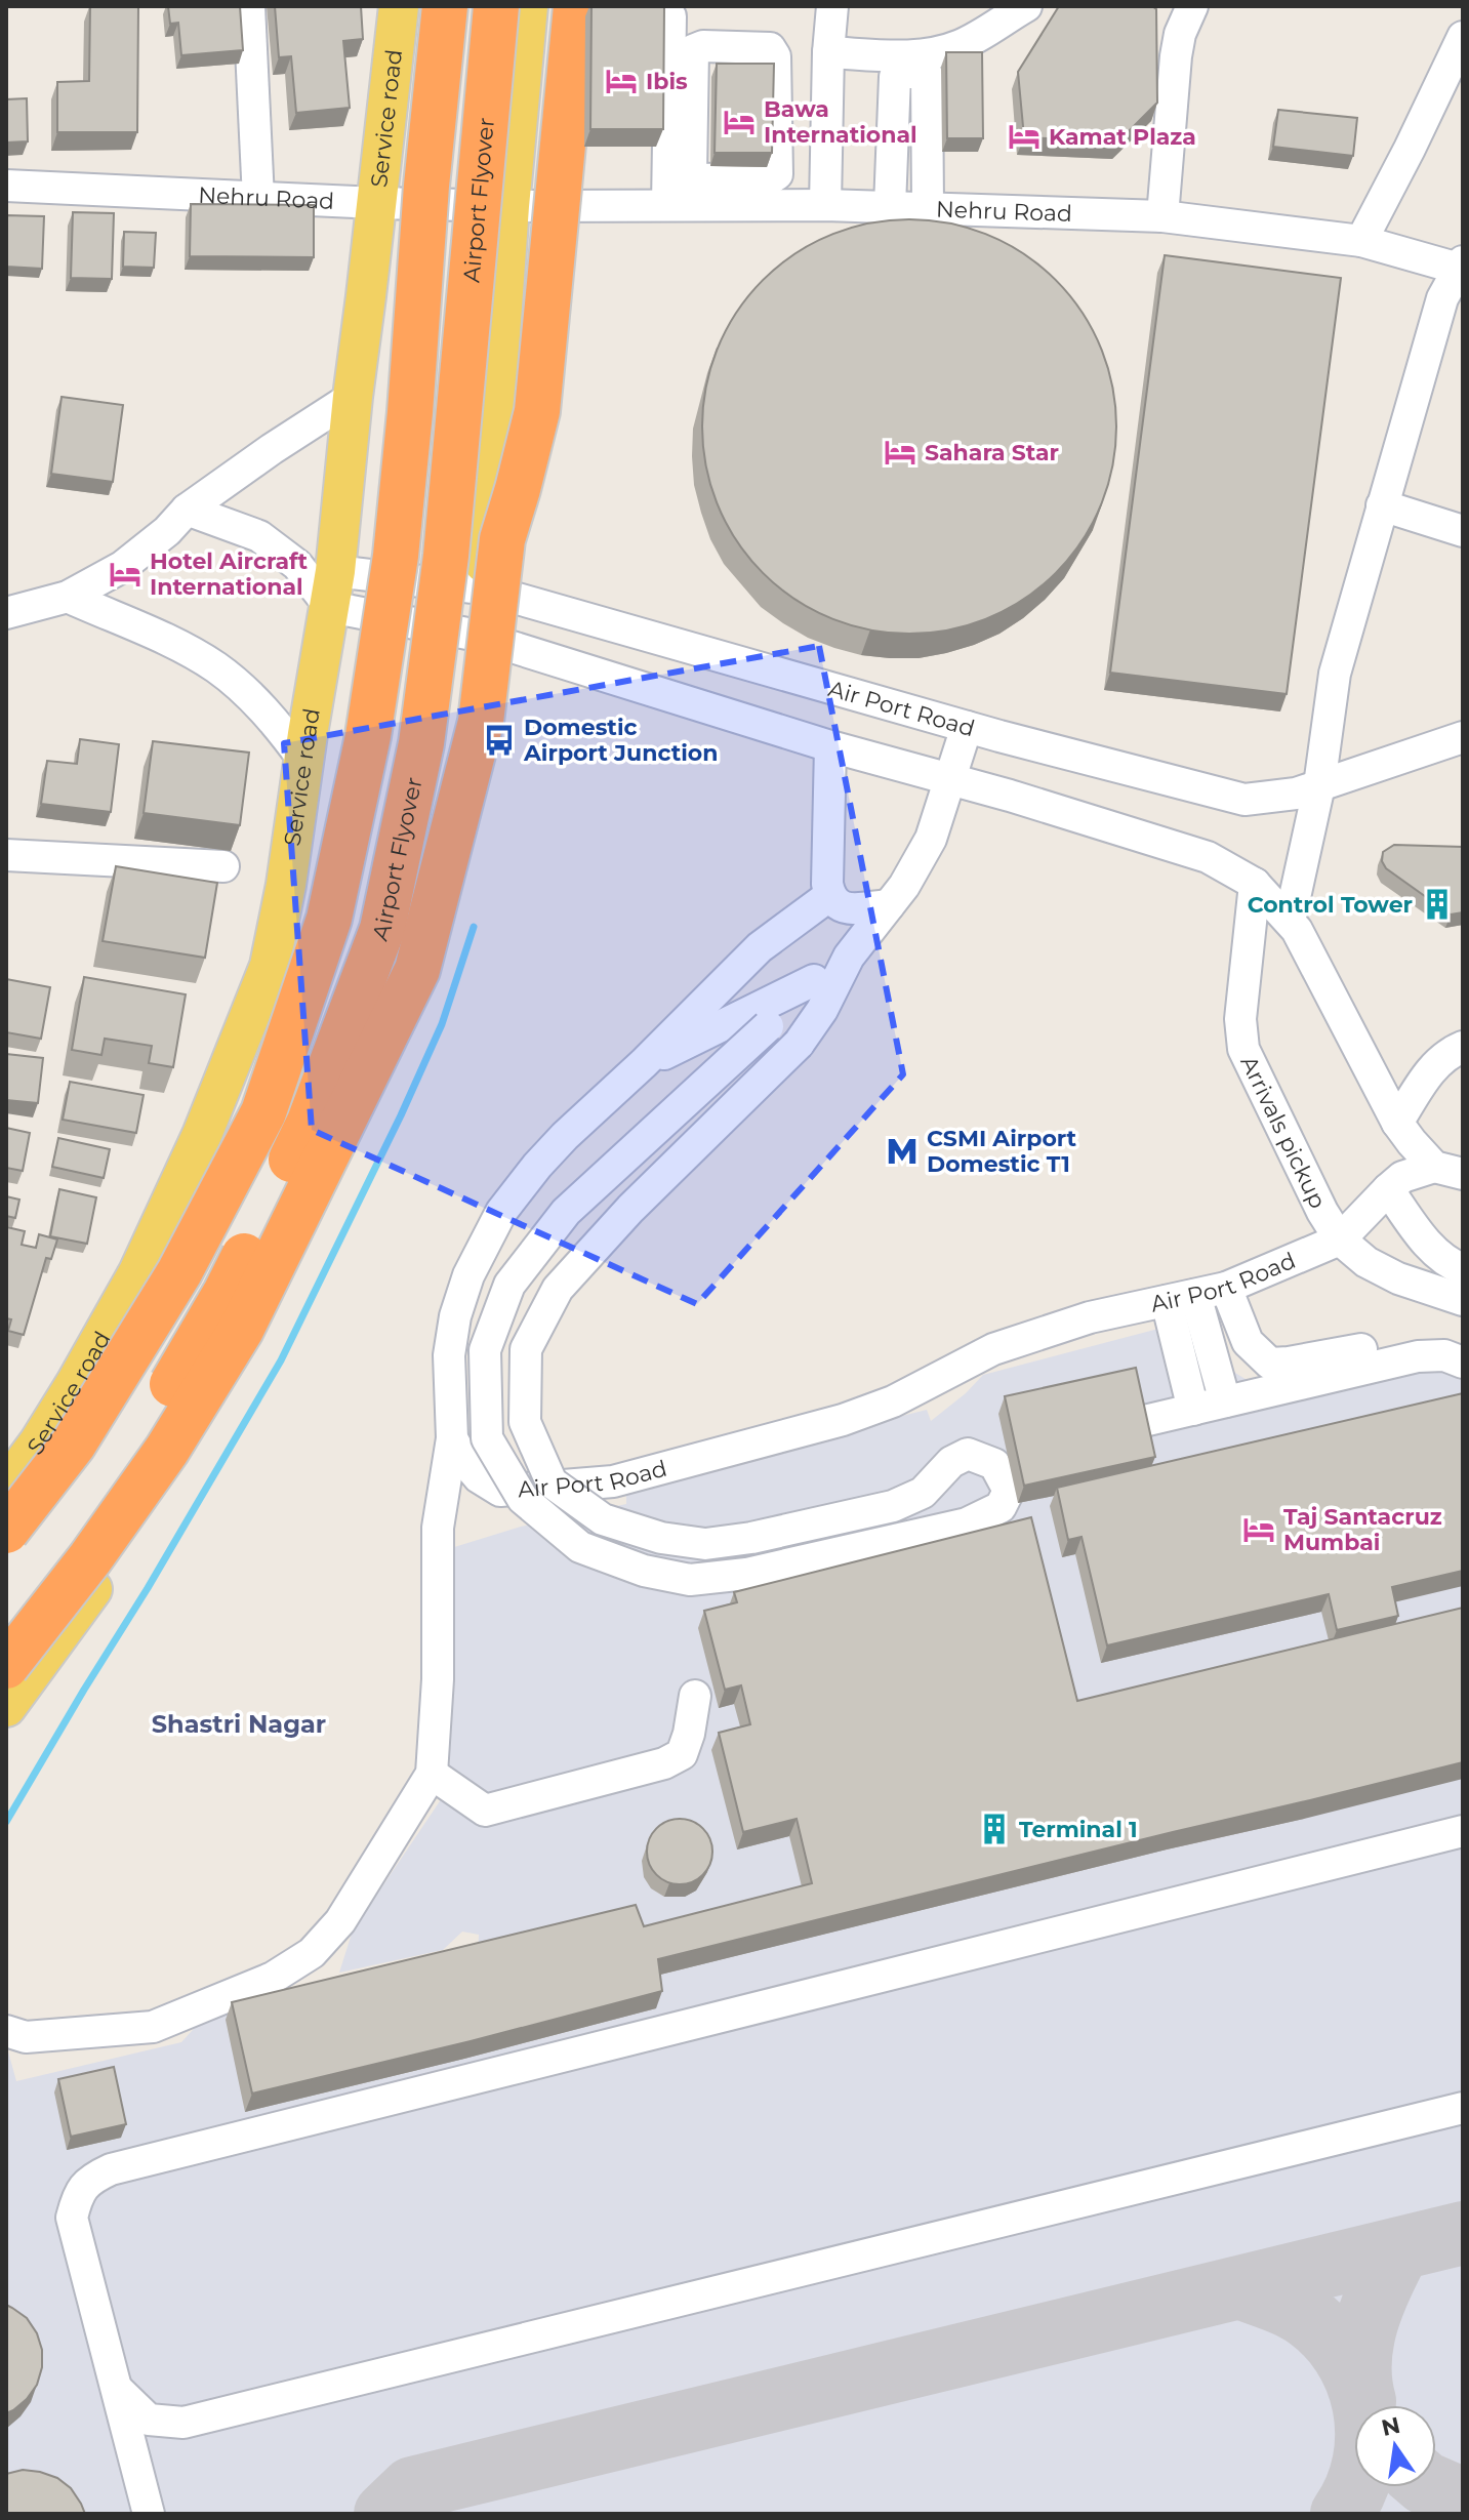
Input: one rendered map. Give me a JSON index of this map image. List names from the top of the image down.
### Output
{
  "streets": {
    "highway": ["Airport Flyover"],
    "main road": ["Service road"],
    "street": ["Nehru Road", "Air Port Road", "Arrivals pickup"]
  },
  "crossings": [
    ["Service road", "Nehru Road"],
    ["Service road", "Air Port Road"],
    ["Nehru Road", "Air Port Road"],
    ["Air Port Road", "Arrivals pickup"]
  ],
  "districts": ["Shastri Nagar"],
  "places": {
    "hotel": [
      "Ibis",
      "Bawa International",
      "Kamat Plaza",
      "Sahara Star",
      "Hotel Aircraft International",
      "Taj Santacruz Mumbai"
    ],
    "bus stop": ["Domestic Airport Junction"],
    "building": ["Control Tower", "Terminal 1"],
    "metro station": ["CSMI Airport Domestic T1"]
  },
  "north": "top"
}
